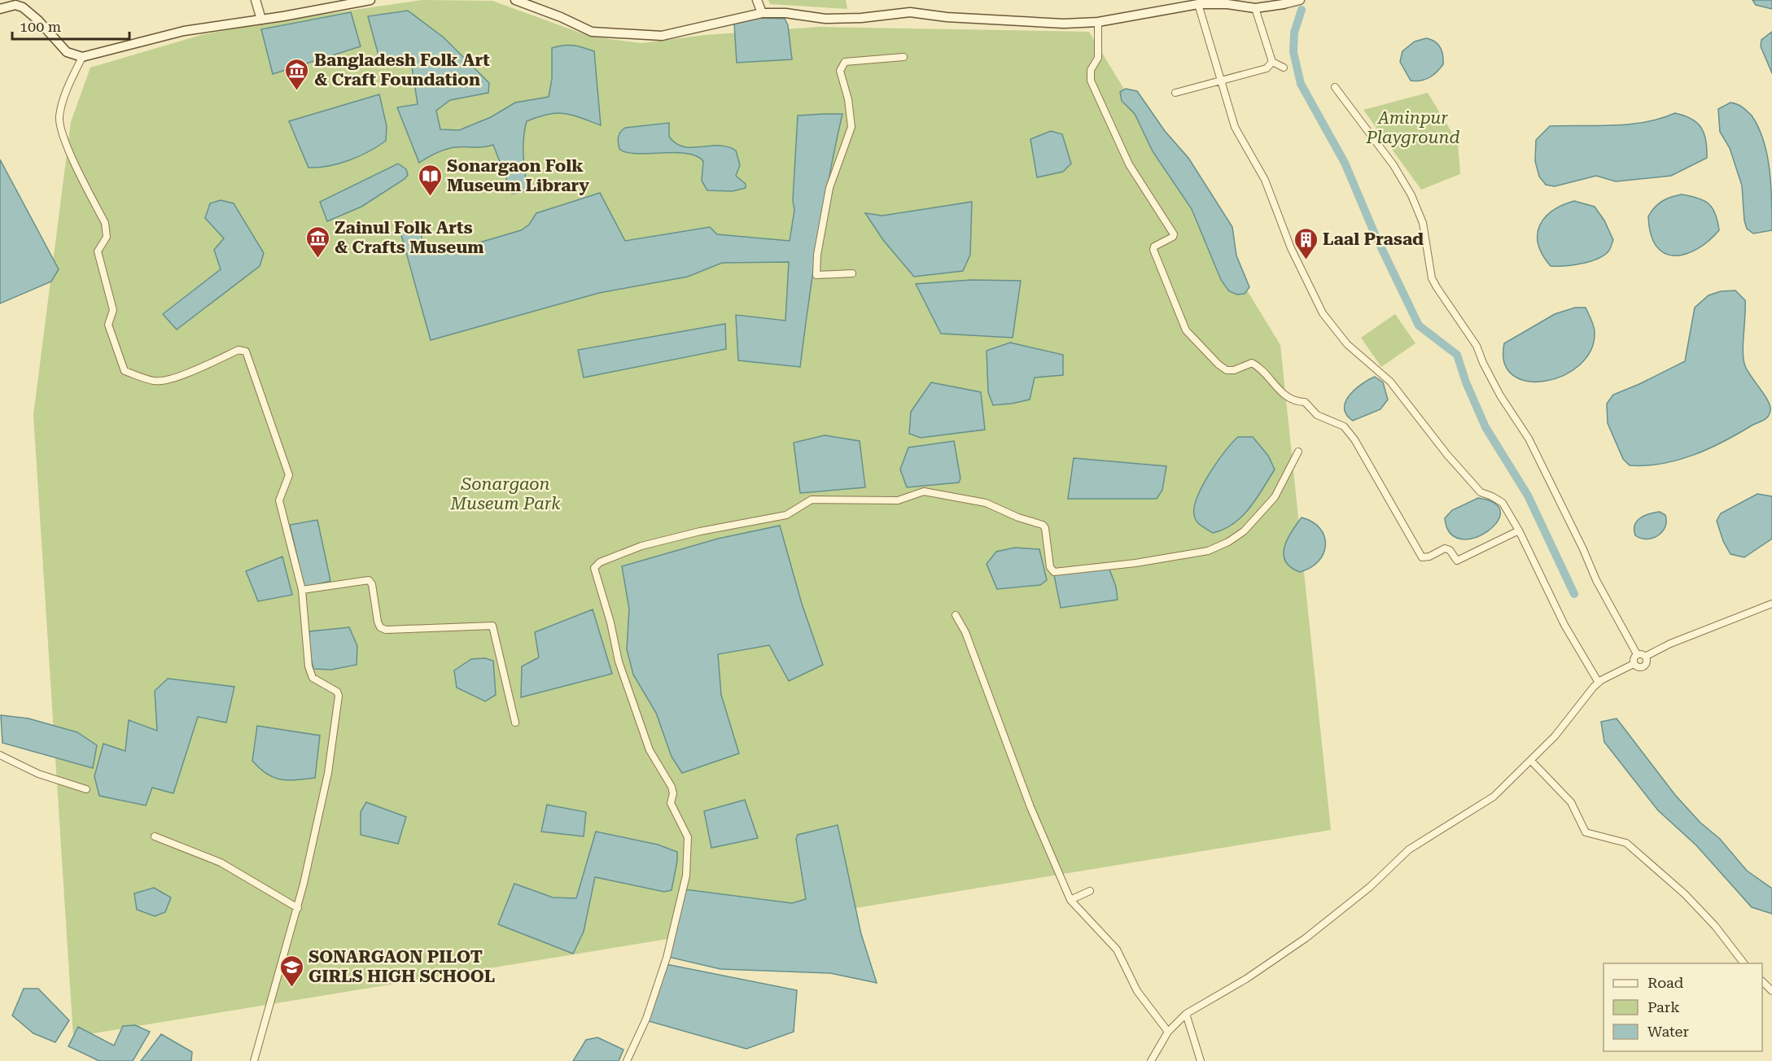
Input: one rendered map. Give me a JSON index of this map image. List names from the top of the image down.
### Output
{
  "parks": ["Aminpur Playground", "Sonargaon Museum Park"],
  "places": {
    "museum": ["Bangladesh Folk Art & Craft Foundation", "Zainul Folk Arts & Crafts Museum"],
    "library": ["Sonargaon Folk Museum Library"],
    "building": ["Laal Prasad"],
    "school or university": ["SONARGAON PILOT GIRLS HIGH SCHOOL"]
  },
  "legend": ["Road", "Park", "Water"],
  "scale_bar": "100 m"
}
